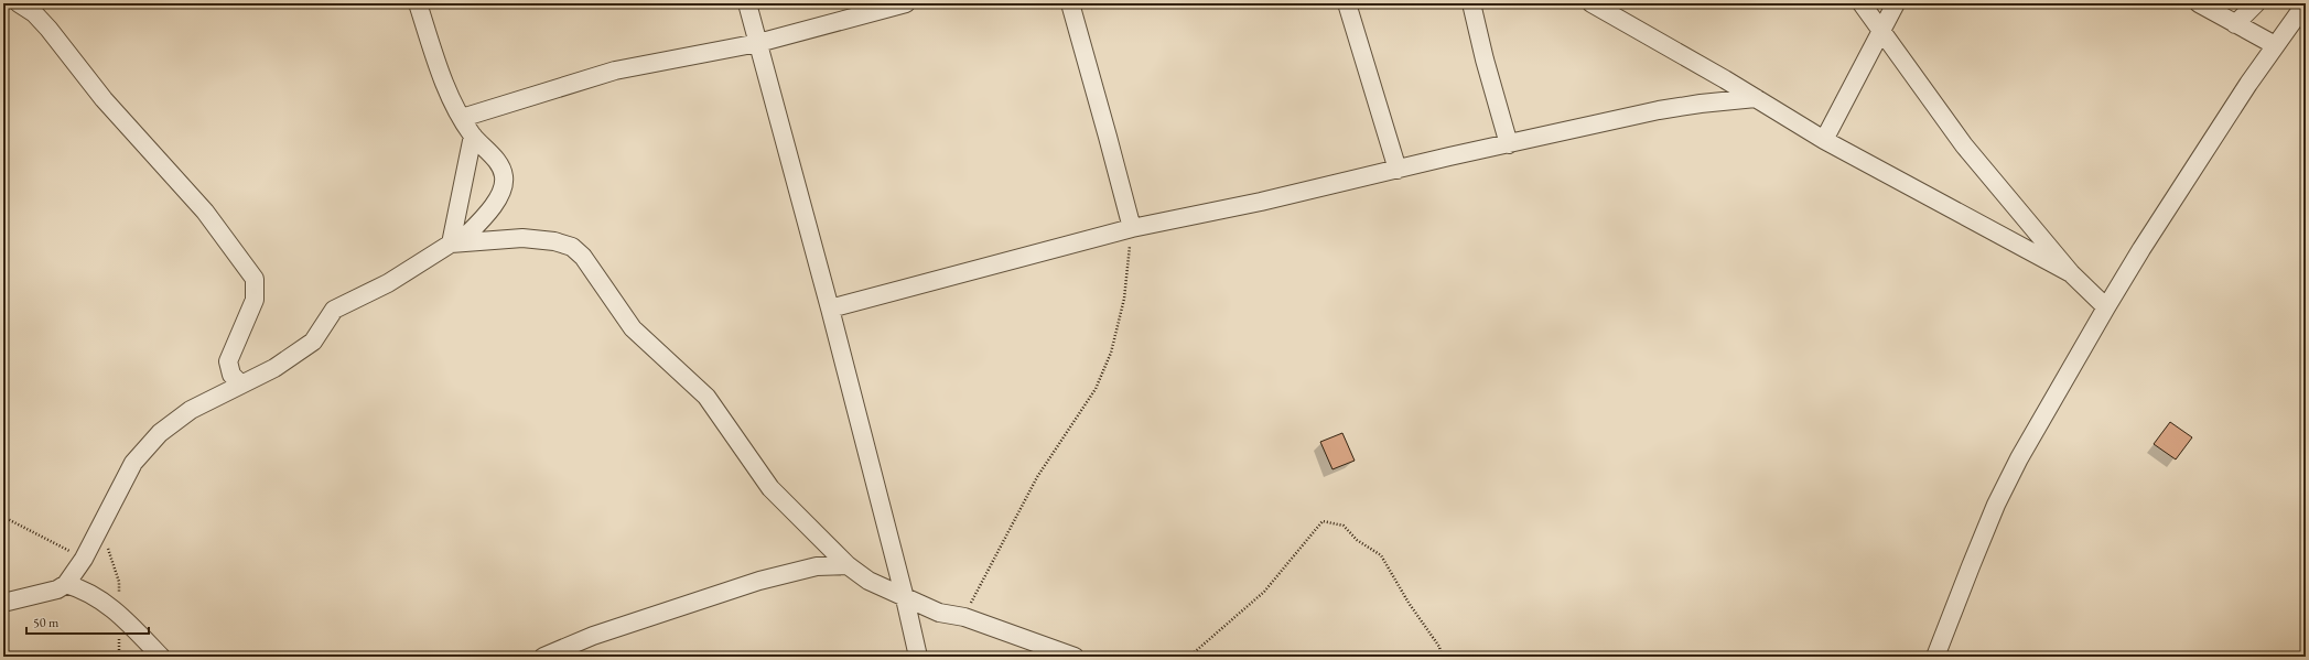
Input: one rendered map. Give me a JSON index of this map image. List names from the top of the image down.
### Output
{
  "scale_bar": "50 m"
}
